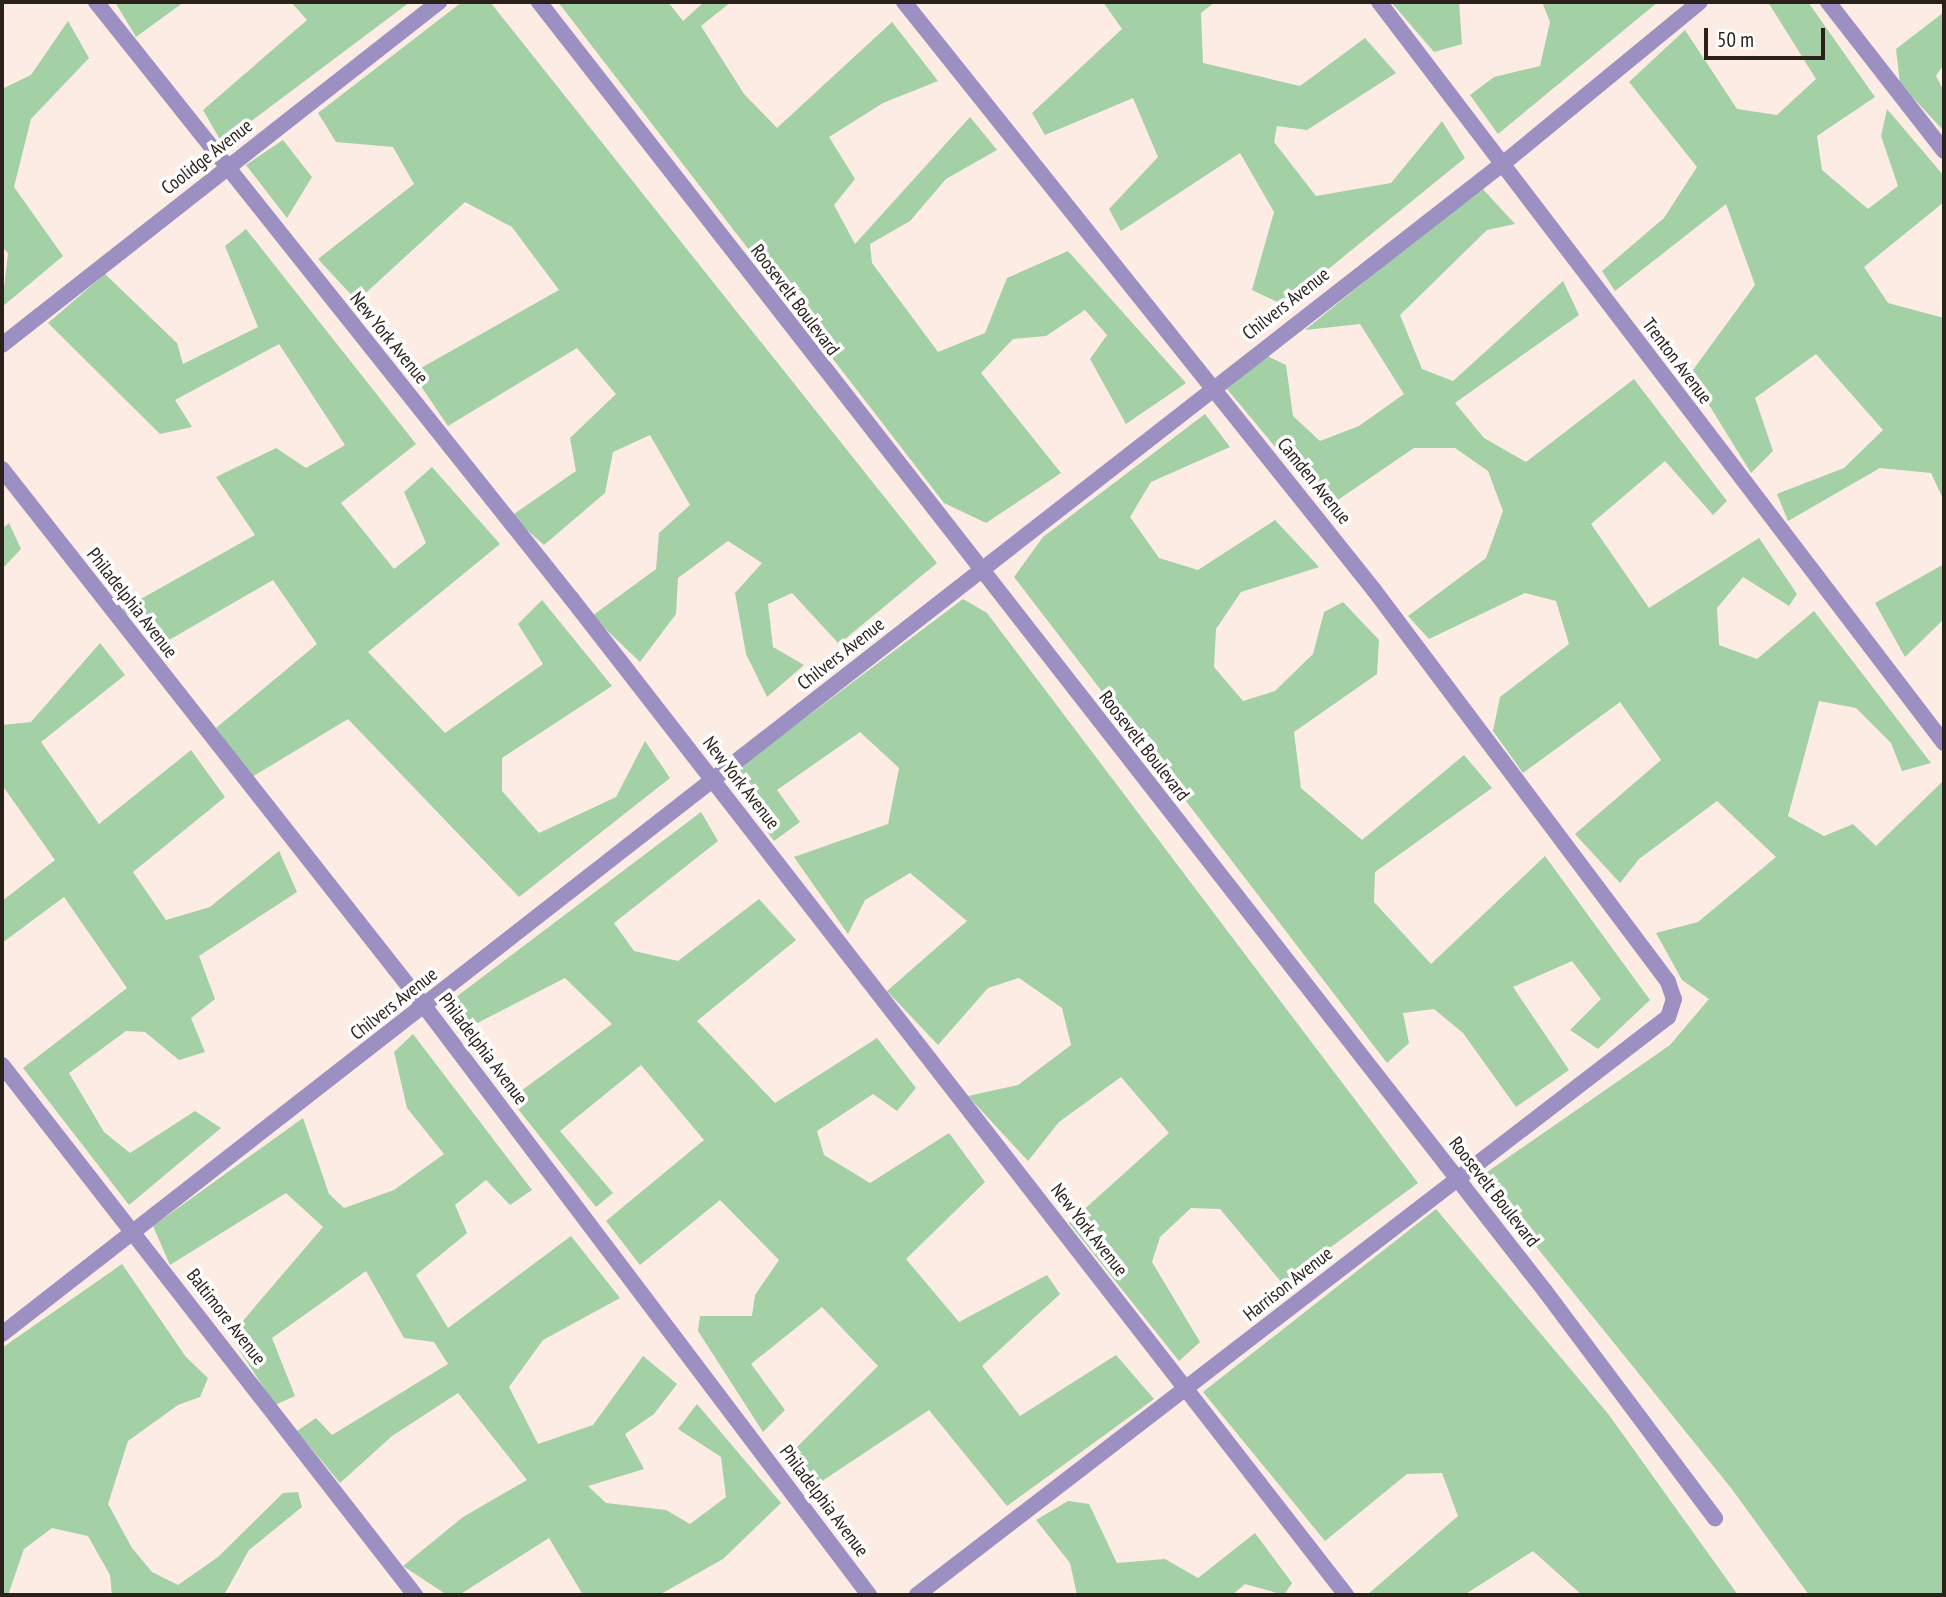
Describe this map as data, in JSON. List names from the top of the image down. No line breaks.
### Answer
{"streets":{"street":["Coolidge Avenue","Roosevelt Boulevard","Chilvers Avenue","New York Avenue","Trenton Avenue","Camden Avenue","Philadelphia Avenue","Harrison Avenue","Baltimore Avenue"]},"crossings":[["Coolidge Avenue","New York Avenue"],["Roosevelt Boulevard","Chilvers Avenue"],["Roosevelt Boulevard","Harrison Avenue"],["Chilvers Avenue","New York Avenue"],["Chilvers Avenue","Trenton Avenue"],["Chilvers Avenue","Camden Avenue"],["Chilvers Avenue","Philadelphia Avenue"],["Chilvers Avenue","Baltimore Avenue"],["New York Avenue","Harrison Avenue"],["Camden Avenue","Harrison Avenue"]],"scale_bar":"50 m"}
